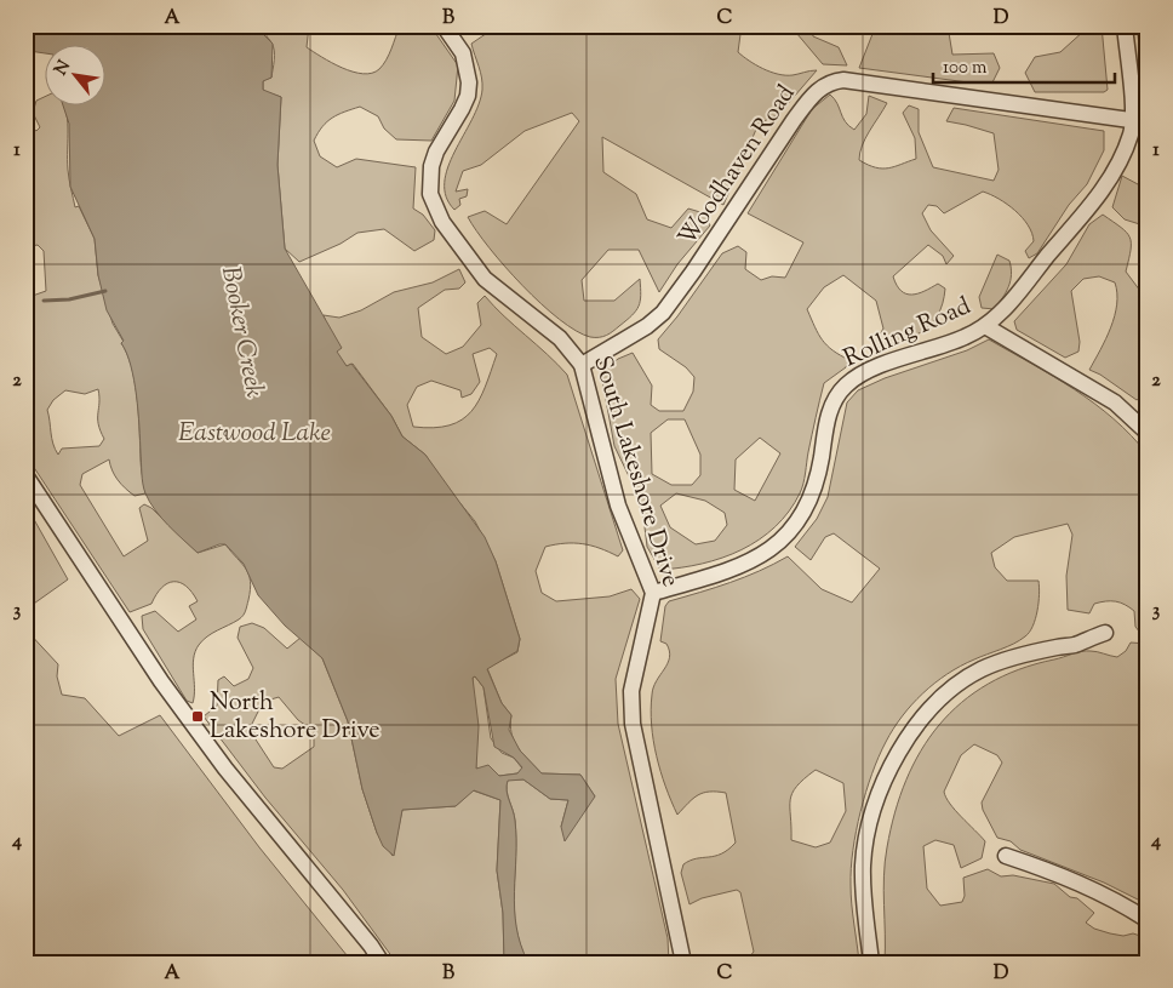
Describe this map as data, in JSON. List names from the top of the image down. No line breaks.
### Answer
{"streets":{"street":["Woodhaven Road","Rolling Road","South Lakeshore Drive"]},"crossings":[["Woodhaven Road","Rolling Road"],["Woodhaven Road","South Lakeshore Drive"],["Rolling Road","South Lakeshore Drive"]],"water":["Booker Creek","Eastwood Lake"],"places":{"transit":["North Lakeshore Drive"]},"scale_bar":"100 m","north":"top left","grid":{"columns":["A","B","C","D"],"rows":["1","2","3","4"]}}
